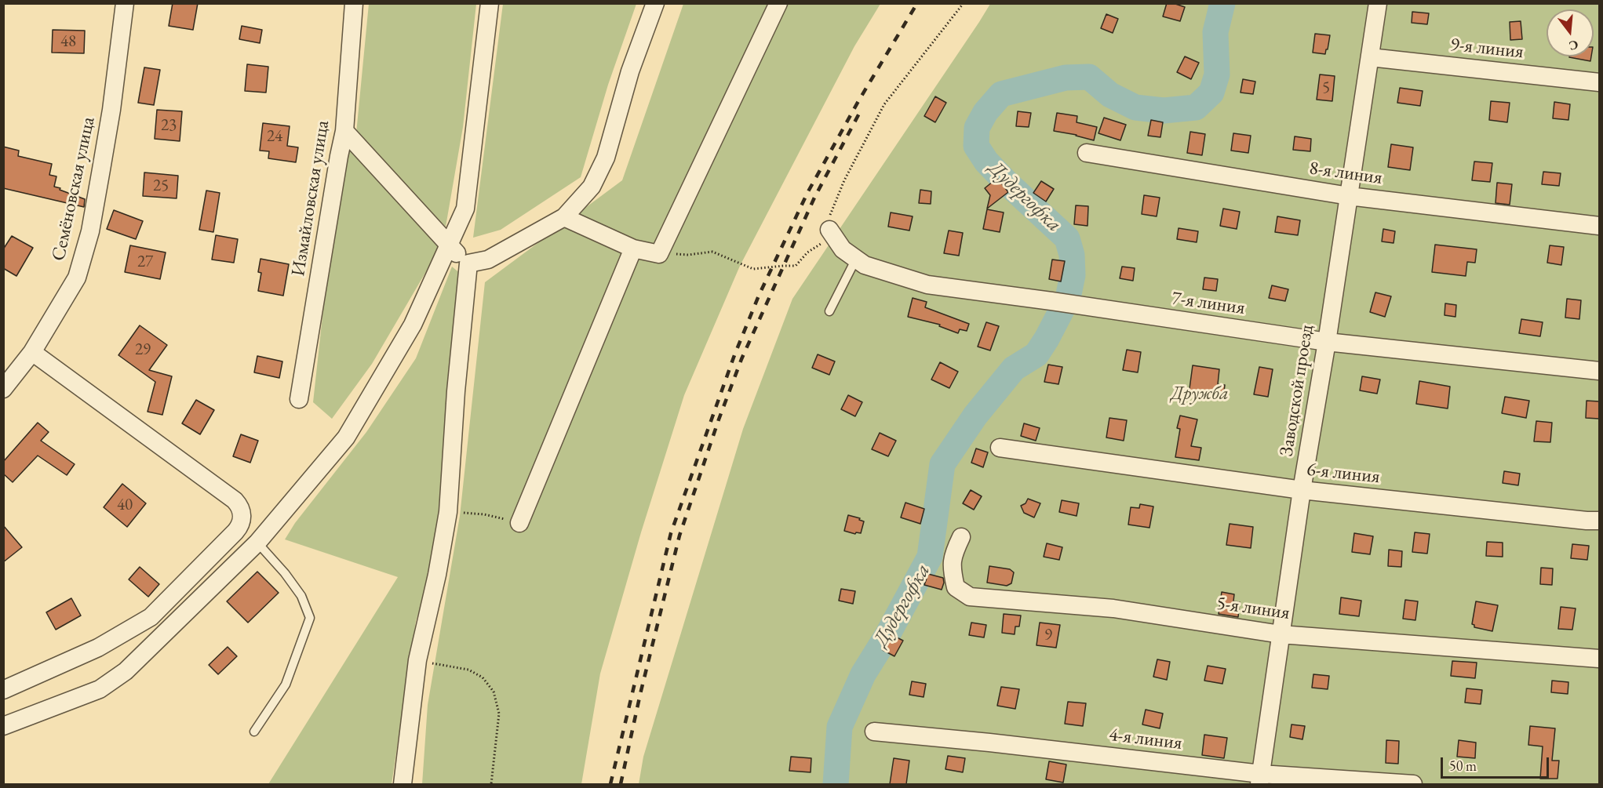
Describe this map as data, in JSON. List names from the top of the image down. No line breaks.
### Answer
{"streets":{"street":["9-я линия","8-я линия","Семёновская улица","Измайловская улица","7-я линия","Заводской проезд","6-я линия","5-я линия","4-я линия"]},"crossings":[["9-я линия","Заводской проезд"],["8-я линия","Заводской проезд"],["7-я линия","Заводской проезд"],["Заводской проезд","6-я линия"],["Заводской проезд","5-я линия"],["Заводской проезд","4-я линия"]],"water":["Дудергофка"],"parks":["Дружба"],"house_numbers":["48","5","23","24","25","27","29","40","9"],"scale_bar":"50 m","north":"bottom"}
